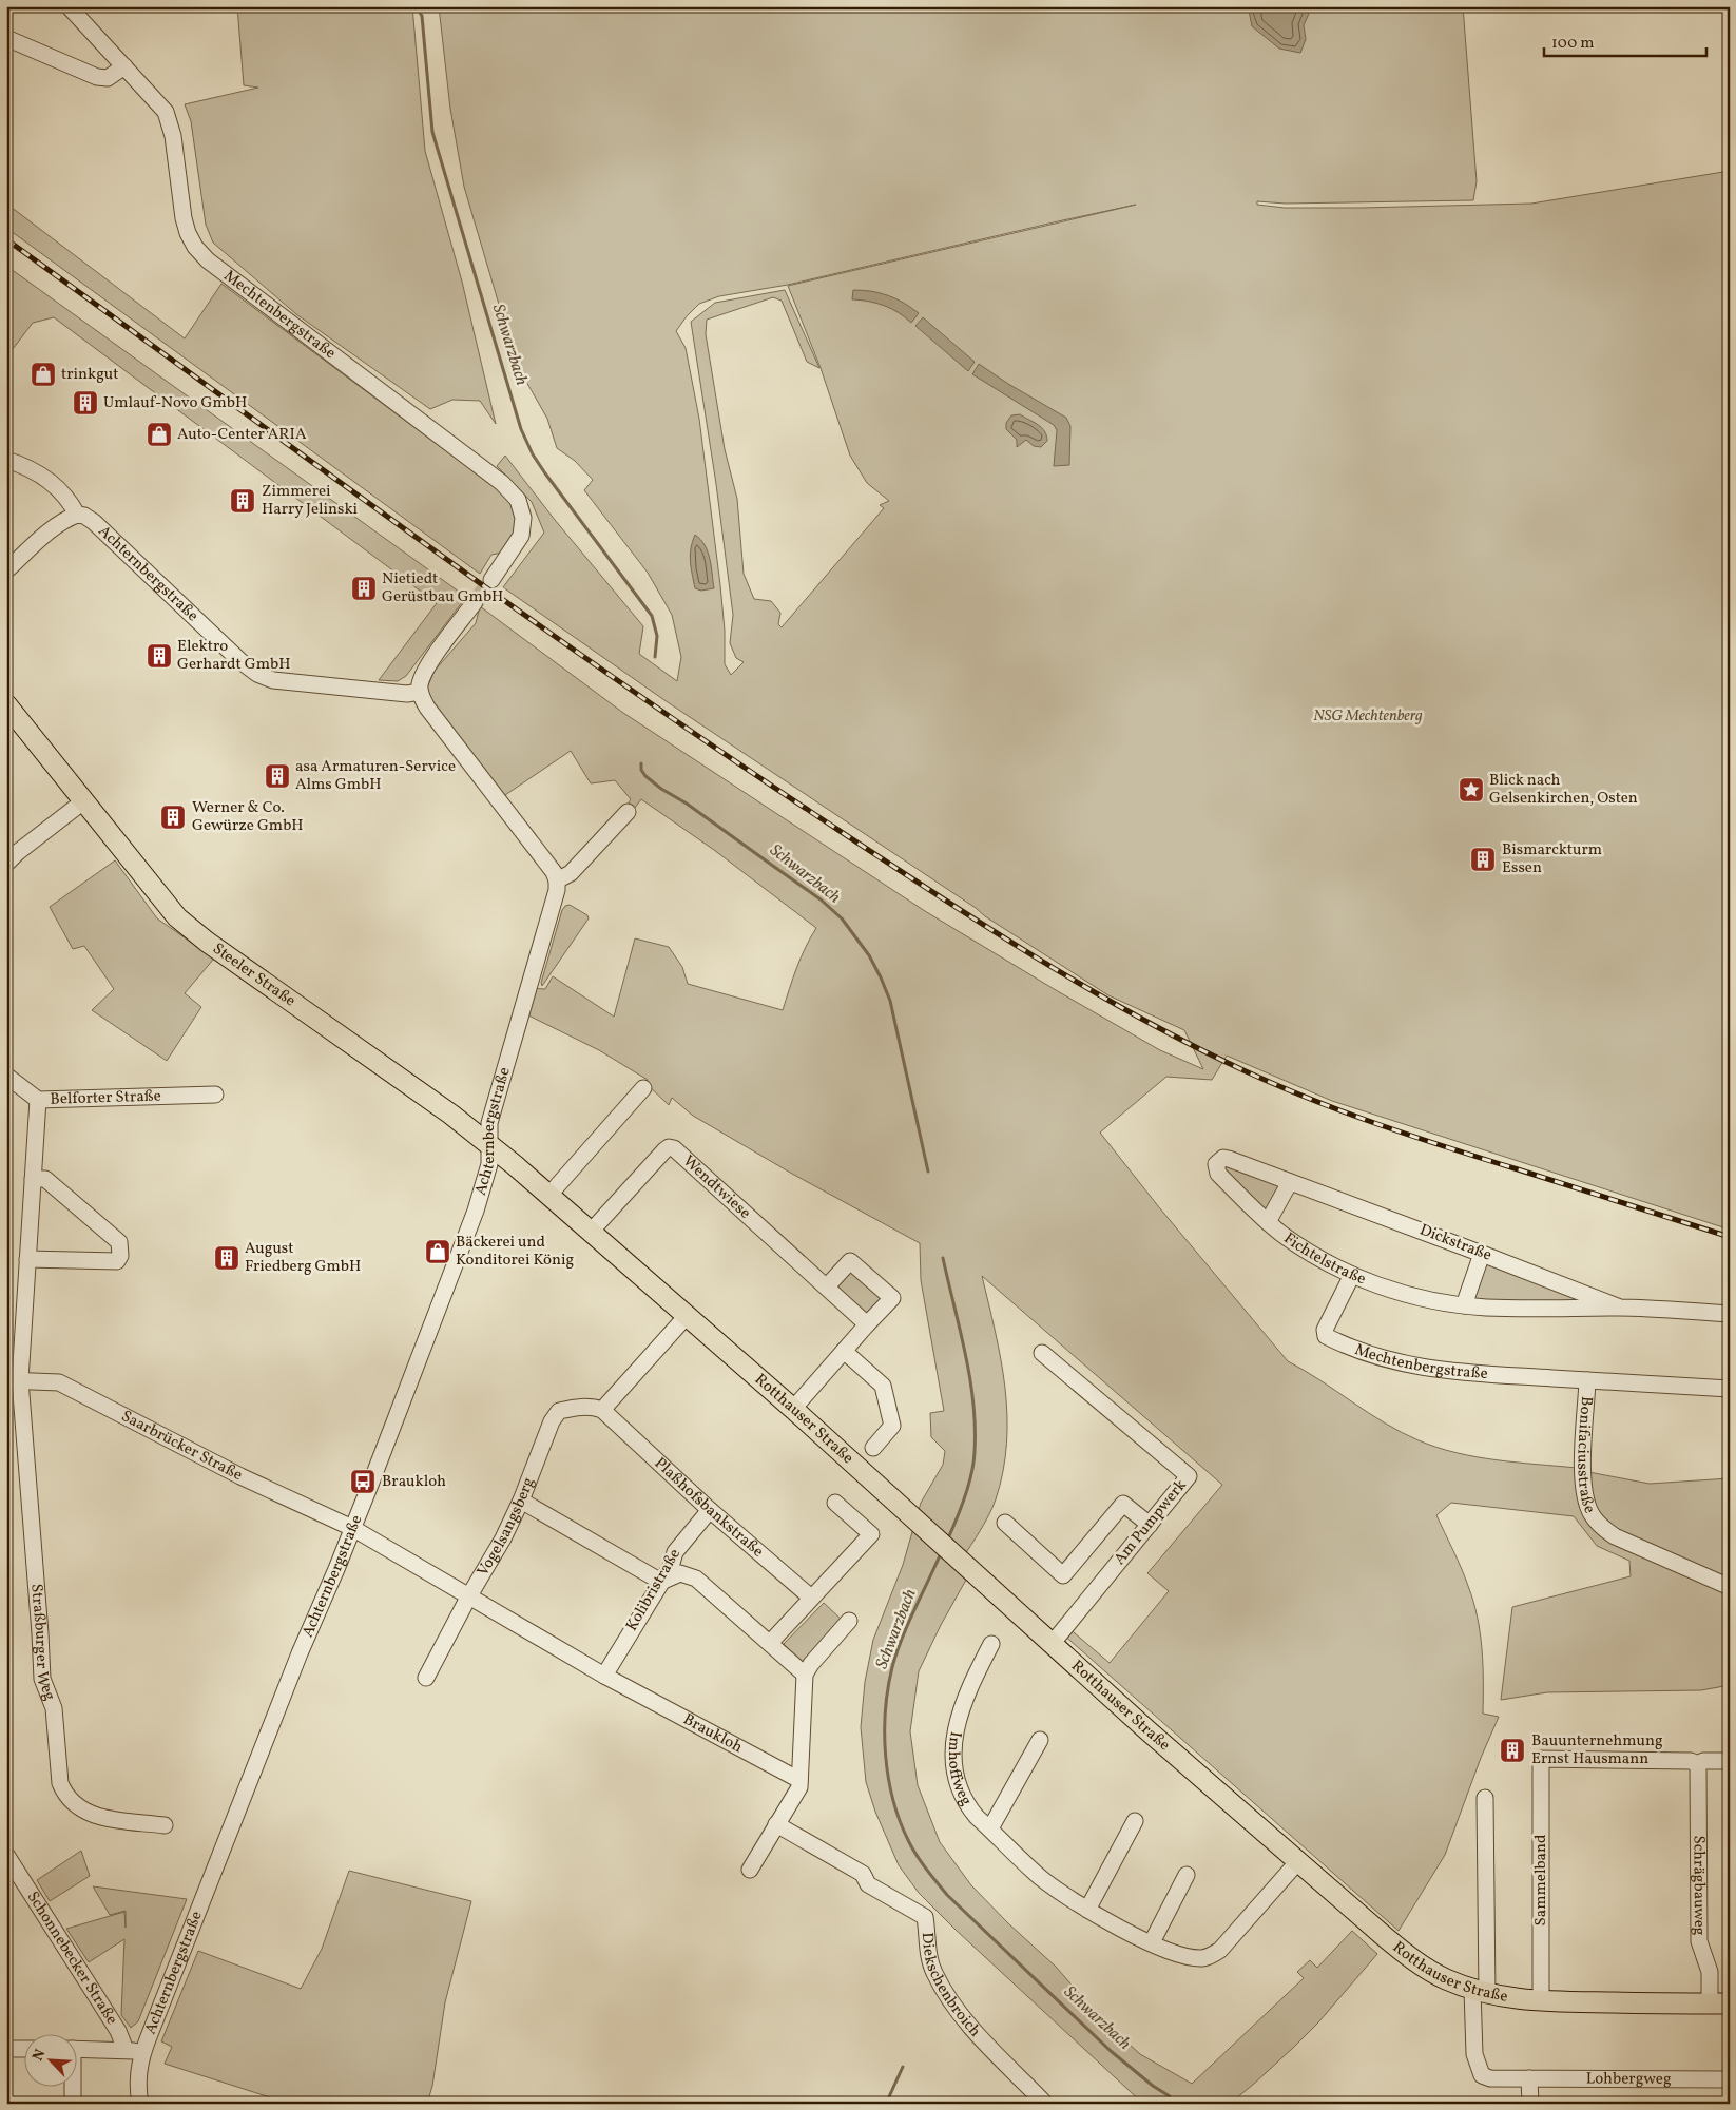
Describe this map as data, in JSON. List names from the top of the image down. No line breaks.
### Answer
{"streets":{"main road":["Steeler Straße","Rotthauser Straße"],"street":["Mechtenbergstraße","Achternbergstraße","Belforter Straße","Wendtwiese","Dickstraße","Fichtelstraße","Saarbrücker Straße","Bonifaciusstraße","Plaßhofsbankstraße","Am Pumpwerk","Vogelsangsberg","Kolibristraße","Straßburger Weg","Braukloh","Imhoffweg","Sammelband","Schrägbauweg","Schonnebecker Straße","Diekschenbroich","Lohbergweg"]},"crossings":[["Mechtenbergstraße","Fichtelstraße"],["Mechtenbergstraße","Bonifaciusstraße"],["Achternbergstraße","Steeler Straße"],["Achternbergstraße","Saarbrücker Straße"],["Achternbergstraße","Braukloh"],["Steeler Straße","Wendtwiese"],["Steeler Straße","Rotthauser Straße"],["Belforter Straße","Straßburger Weg"],["Wendtwiese","Rotthauser Straße"],["Dickstraße","Fichtelstraße"],["Rotthauser Straße","Am Pumpwerk"],["Rotthauser Straße","Imhoffweg"],["Rotthauser Straße","Sammelband"],["Rotthauser Straße","Schrägbauweg"],["Rotthauser Straße","Lohbergweg"],["Saarbrücker Straße","Straßburger Weg"],["Saarbrücker Straße","Braukloh"],["Plaßhofsbankstraße","Vogelsangsberg"],["Plaßhofsbankstraße","Kolibristraße"],["Vogelsangsberg","Braukloh"],["Kolibristraße","Braukloh"],["Sammelband","Schrägbauweg"]],"water":["Schwarzbach"],"parks":["NSG Mechtenberg"],"places":{"shop":["trinkgut","Auto-Center ARIA","Bäckerei und Konditorei König"],"building":["Umlauf-Novo GmbH","Zimmerei Harry Jelinski","Nietiedt Gerüstbau GmbH","Elektro Gerhardt GmbH","asa Armaturen-Service Alms GmbH","Werner & Co. Gewürze GmbH","Bismarckturm Essen","August Friedberg GmbH","Bauunternehmung Ernst Hausmann"],"place":["Blick nach Gelsenkirchen, Osten"],"bus stop":["Braukloh"]},"scale_bar":"100 m","north":"top left"}
